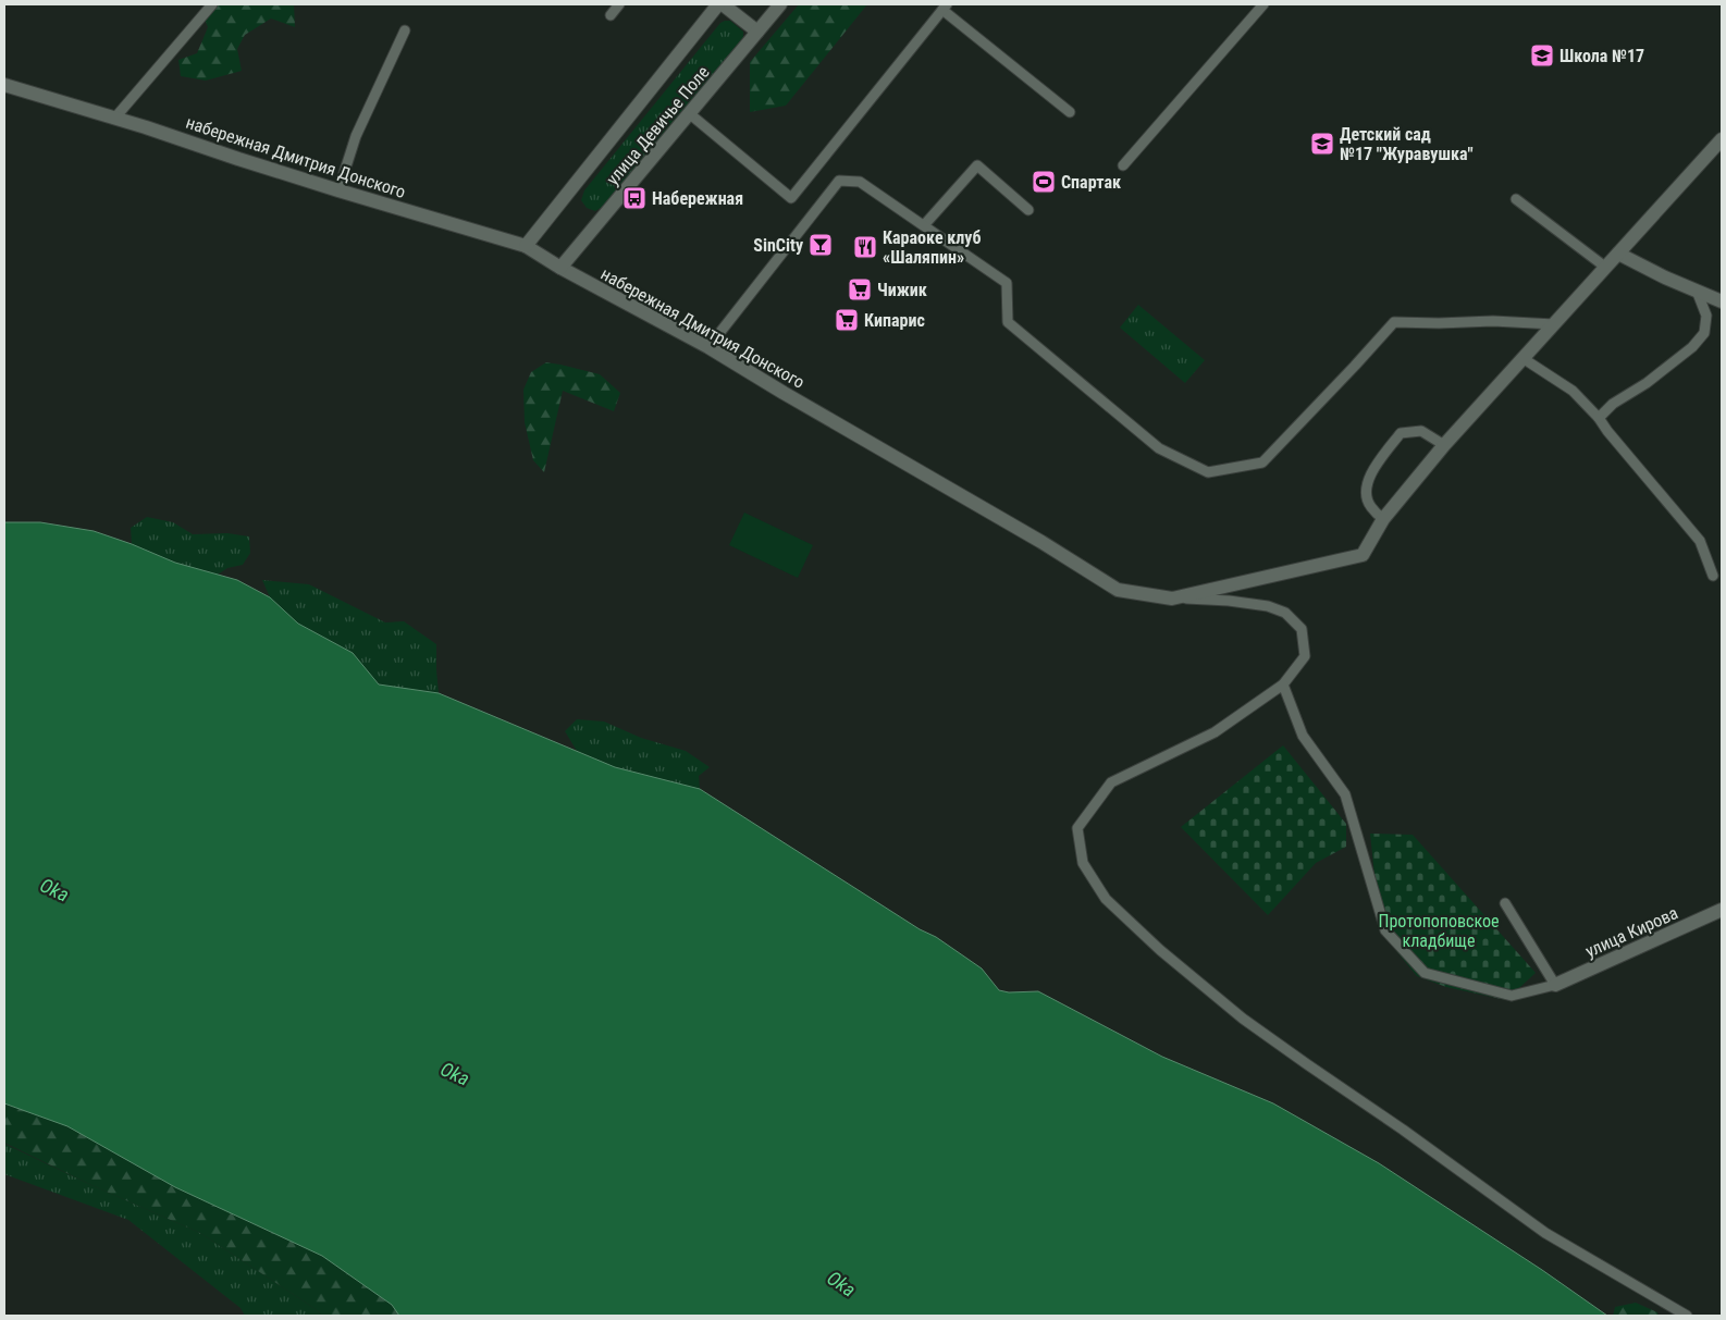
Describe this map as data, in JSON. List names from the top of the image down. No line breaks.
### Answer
{"streets":{"street":["улица Девичье Поле","набережная Дмитрия Донского","улица Кирова"]},"crossings":[["улица Девичье Поле","набережная Дмитрия Донского"]],"water":["Oka"],"parks":["Протопоповское кладбище"],"places":{"school or university":["Школа №17","Детский сад №17 \"Журавушка\""],"sports":["Спартак"],"bus stop":["Набережная"],"bar":["SinCity"],"restaurant":["Караоке клуб «Шаляпин»"],"supermarket":["Чижик","Кипарис"]}}
